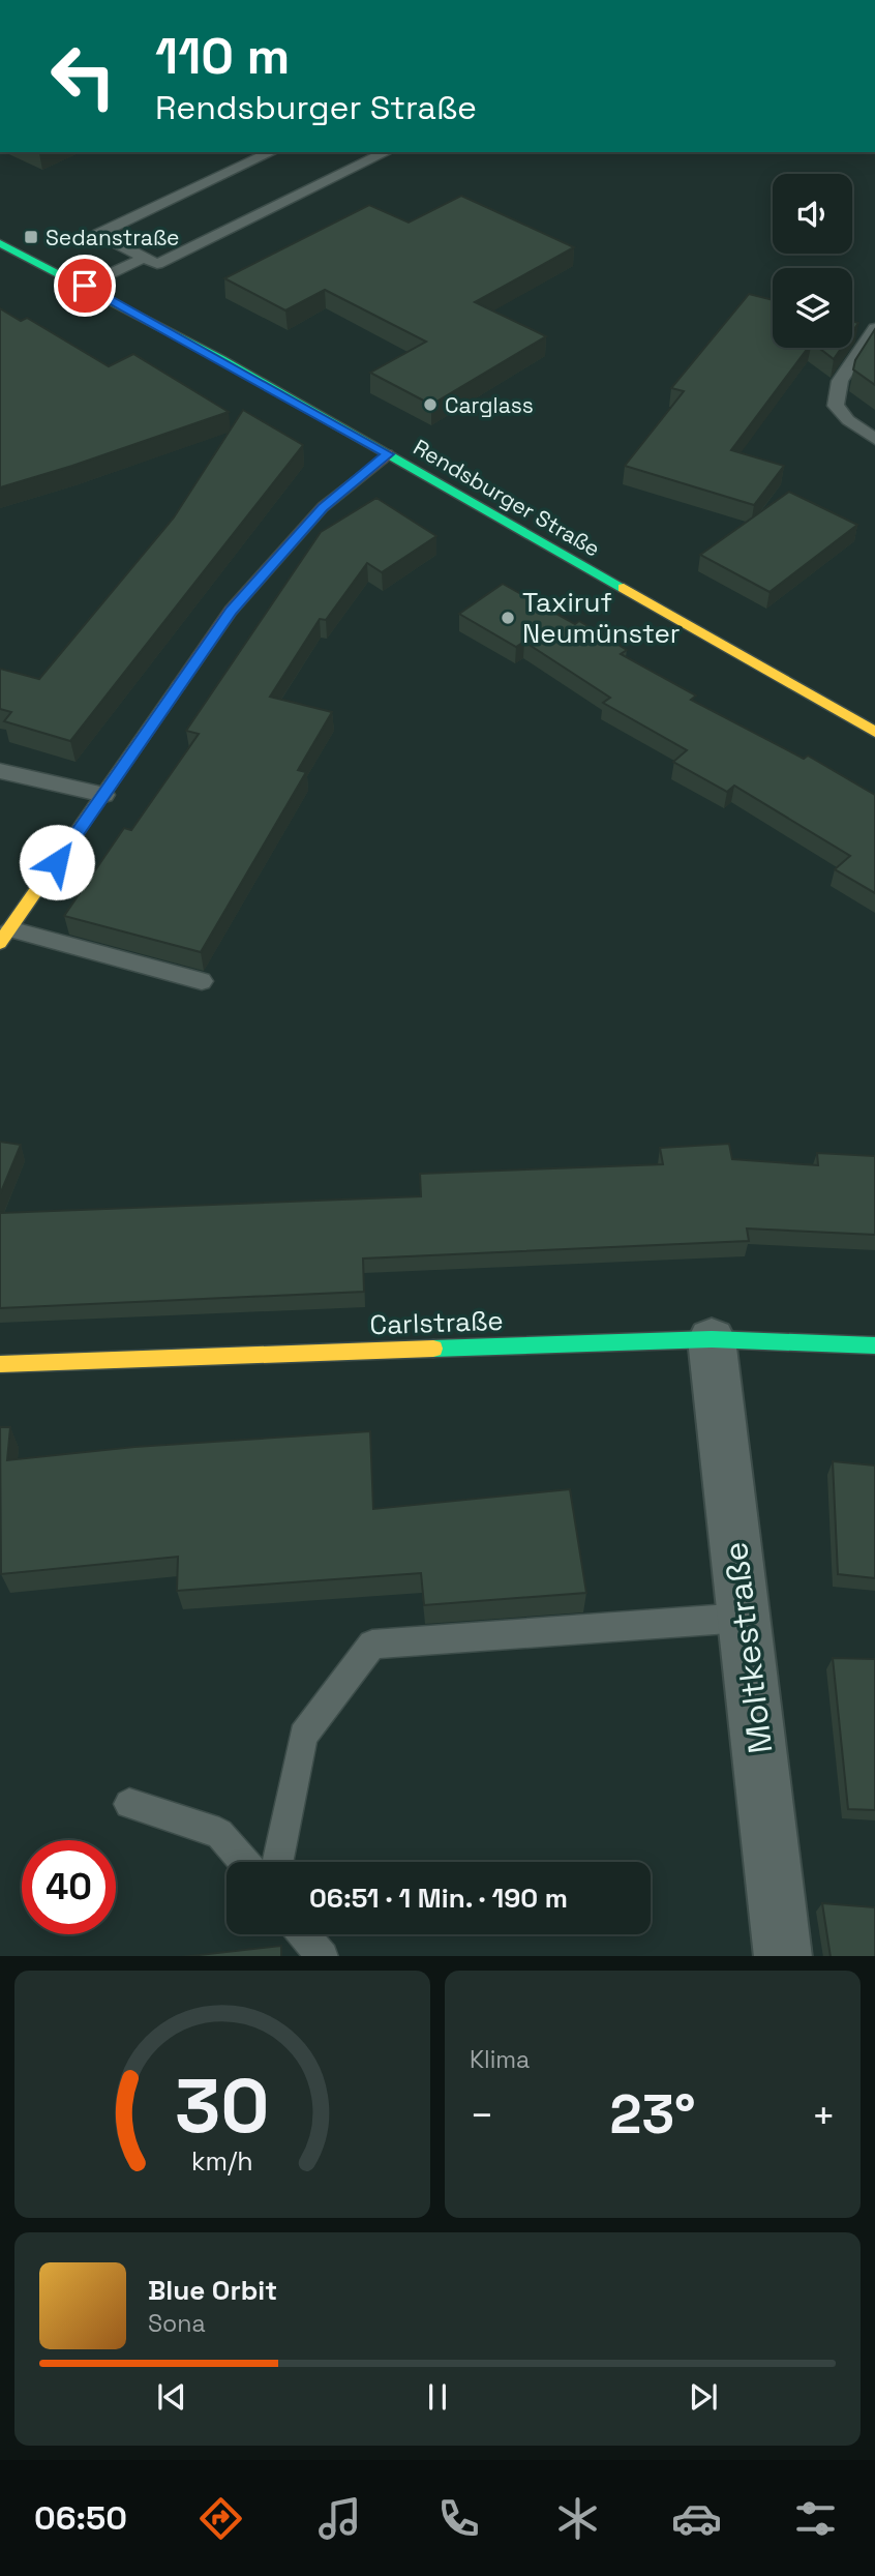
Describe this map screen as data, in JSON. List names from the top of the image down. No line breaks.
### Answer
{"streets":{"street":["Rendsburger Straße","Carlstraße","Moltkestraße"]},"crossings":[["Carlstraße","Moltkestraße"]],"places":{"transit":["Sedanstraße"],"other":["Carglass","Taxiruf Neumünster"]},"page":{"turn":["110 m","Rendsburger Straße"],"limit":"40","trip":"06:51 · 1 Min. · 190 m","tile":"Klima","heat":["−","23°","+"],"song":["Blue Orbit","Sona"],"tabs":"06:50","gauge":["30","km/h"]}}
